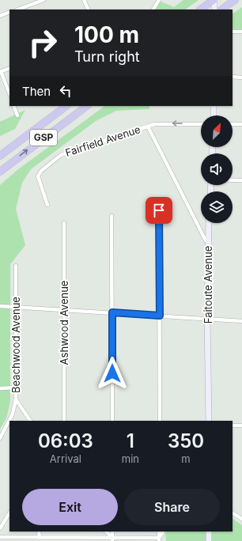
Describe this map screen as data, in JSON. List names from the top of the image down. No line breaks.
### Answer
{"streets":{"highway":["GSP"],"street":["Fairfield Avenue","Faitoute Avenue","Ashwood Avenue","Beachwood Avenue"]},"crossings":[["Fairfield Avenue","Faitoute Avenue"]],"north":"top right","page":{"turn":["100 m","Turn right"],"then":"Then","eta":["06:03","Arrival","1","min","350","m"],"buttons":["Exit","Share"]}}
